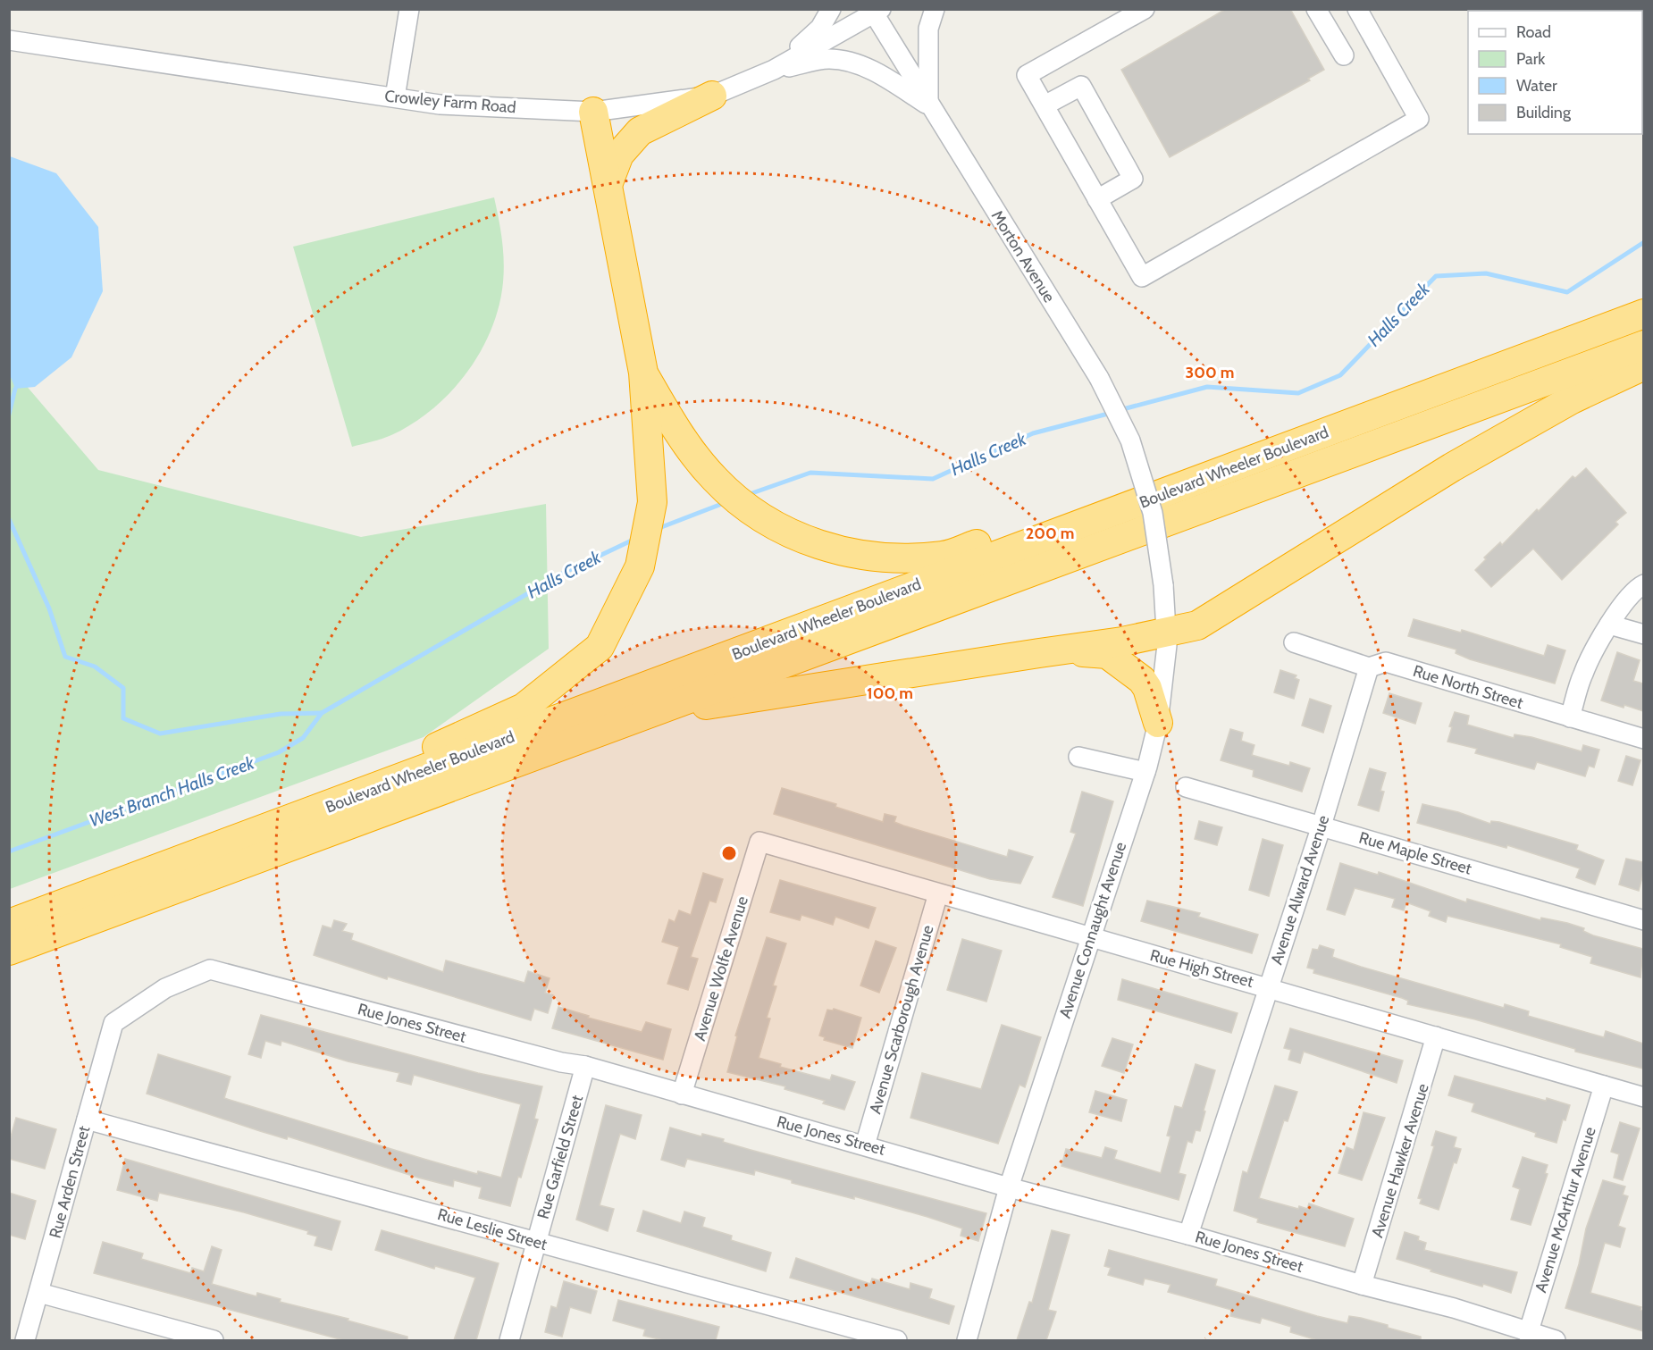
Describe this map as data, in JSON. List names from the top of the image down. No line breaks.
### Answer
{"streets":{"highway":["Boulevard Wheeler Boulevard"],"street":["Crowley Farm Road","Morton Avenue","Rue North Street","Rue Maple Street","Avenue Alward Avenue","Avenue Connaught Avenue","Avenue Wolfe Avenue","Rue High Street","Avenue Scarborough Avenue","Rue Jones Street","Rue Garfield Street","Avenue Hawker Avenue","Rue Arden Street","Avenue McArthur Avenue","Rue Leslie Street"]},"crossings":[["Crowley Farm Road","Morton Avenue"],["Morton Avenue","Avenue Connaught Avenue"],["Rue North Street","Avenue Alward Avenue"],["Rue Maple Street","Avenue Alward Avenue"],["Avenue Alward Avenue","Rue High Street"],["Avenue Alward Avenue","Rue Jones Street"],["Avenue Connaught Avenue","Rue High Street"],["Avenue Connaught Avenue","Rue Jones Street"],["Avenue Wolfe Avenue","Rue High Street"],["Avenue Wolfe Avenue","Rue Jones Street"],["Rue High Street","Avenue Scarborough Avenue"],["Rue High Street","Avenue Hawker Avenue"],["Rue High Street","Avenue McArthur Avenue"],["Avenue Scarborough Avenue","Rue Jones Street"],["Rue Jones Street","Rue Garfield Street"],["Rue Jones Street","Avenue Hawker Avenue"],["Rue Jones Street","Rue Arden Street"],["Rue Jones Street","Avenue McArthur Avenue"],["Rue Garfield Street","Rue Leslie Street"],["Rue Arden Street","Rue Leslie Street"]],"water":["Halls Creek","West Branch Halls Creek"],"legend":["Road","Park","Water","Building"],"rings":["300 m","200 m","100 m"]}
